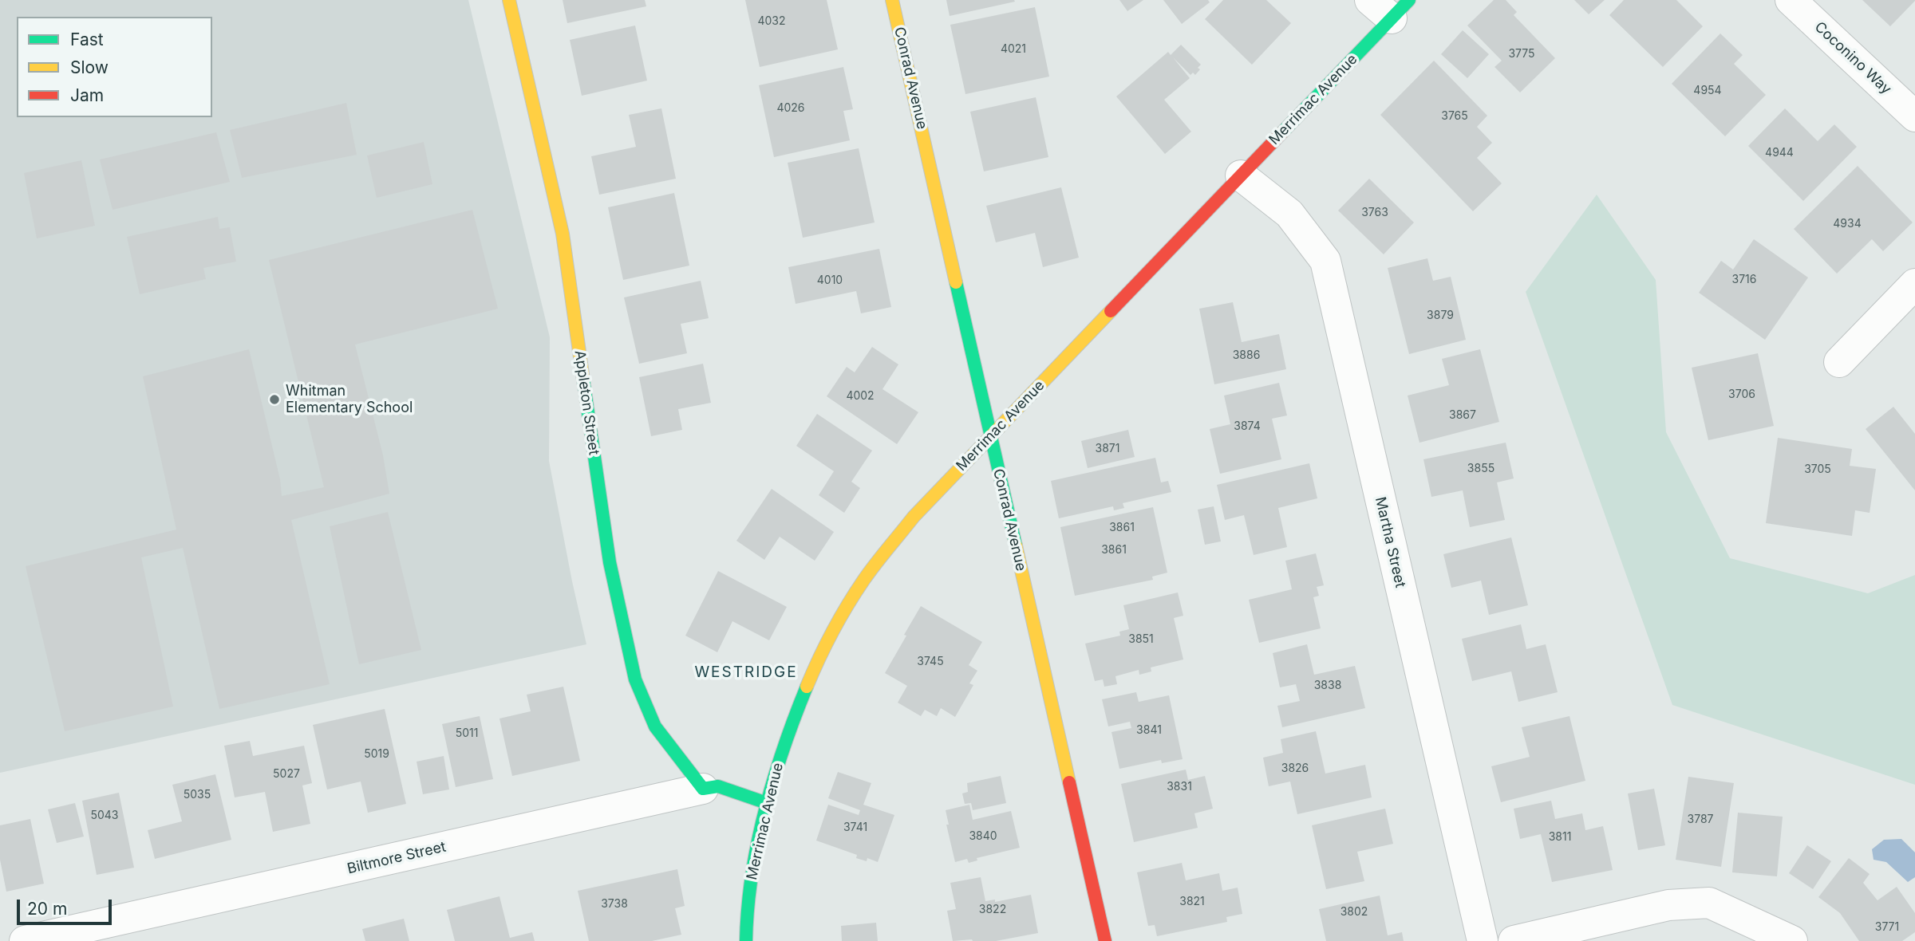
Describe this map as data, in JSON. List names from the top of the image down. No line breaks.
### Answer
{"streets":{"street":["Coconino Way","Conrad Avenue","Merrimac Avenue","Appleton Street","Martha Street","Biltmore Street"]},"crossings":[["Conrad Avenue","Merrimac Avenue"],["Merrimac Avenue","Martha Street"],["Merrimac Avenue","Biltmore Street"],["Appleton Street","Biltmore Street"]],"districts":["WESTRIDGE"],"places":["Whitman Elementary School"],"house_numbers":["4032","4021","3775","4954","4026","3765","4944","3763","4934","3716","4010","3879","3886","3706","4002","3867","3874","3871","3855","3705","3861","3861","3851","3745","3838","3841","5011","5019","3826","5027","3831","5035","5043","3787","3741","3840","3811","3821","3738","3822","3802","3771"],"legend":["Fast","Slow","Jam"],"scale_bar":"20 m"}
